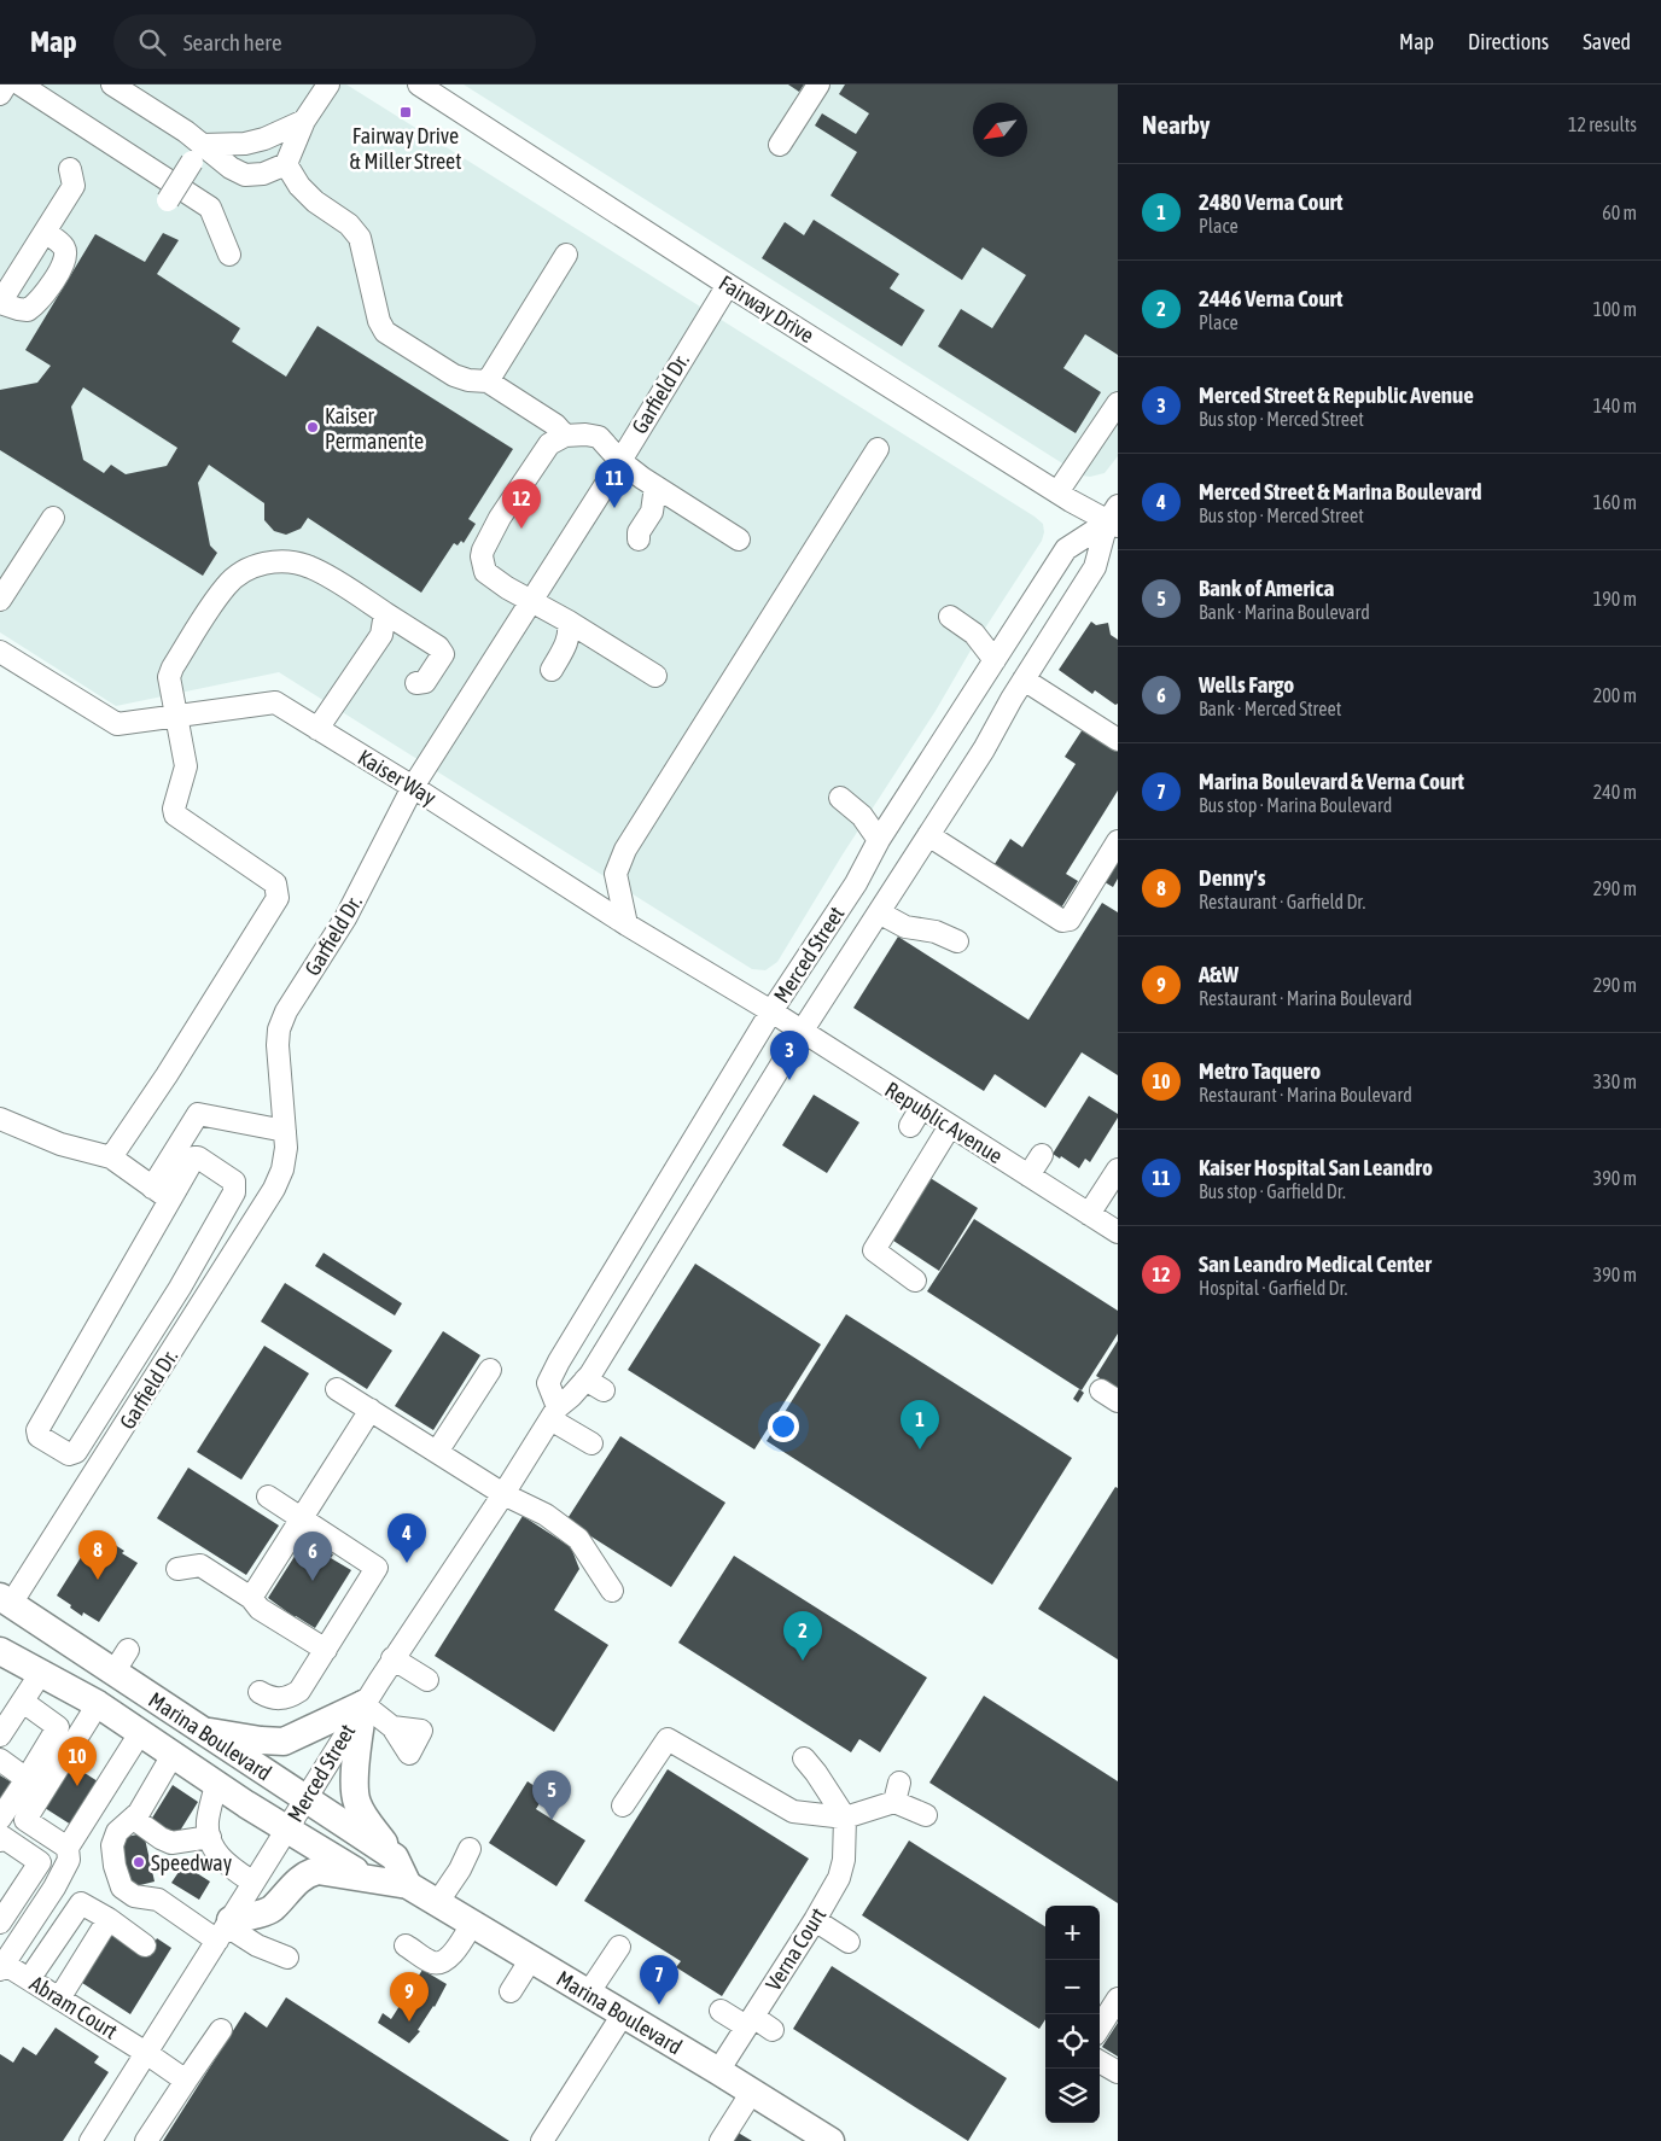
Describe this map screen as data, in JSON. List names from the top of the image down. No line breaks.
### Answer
{"streets":{"main road":["Marina Boulevard"],"street":["Fairway Drive","Garfield Dr.","Kaiser Way","Merced Street","Republic Avenue","Verna Court","Abram Court"]},"crossings":[["Fairway Drive","Garfield Dr."],["Fairway Drive","Merced Street"],["Garfield Dr.","Kaiser Way"],["Garfield Dr.","Marina Boulevard"],["Kaiser Way","Merced Street"],["Kaiser Way","Republic Avenue"],["Merced Street","Republic Avenue"],["Merced Street","Marina Boulevard"],["Merced Street","Abram Court"],["Marina Boulevard","Verna Court"]],"places":{"transit":["Fairway Drive & Miller Street"],"other":["Kaiser Permanente","Speedway"]},"north":"bottom left","page":{"header":"Map","search":"Search here","nav":["Map","Directions","Saved"],"heading":["Nearby","12 results"],"list":[{"mark":"1","name":"2480 Verna Court","note":"Place","value":"60 m"},{"mark":"2","name":"2446 Verna Court","note":"Place","value":"100 m"},{"mark":"3","name":"Merced Street & Republic Avenue","note":"Bus stop · Merced Street","value":"140 m"},{"mark":"4","name":"Merced Street & Marina Boulevard","note":"Bus stop · Merced Street","value":"160 m"},{"mark":"5","name":"Bank of America","note":"Bank · Marina Boulevard","value":"190 m"},{"mark":"6","name":"Wells Fargo","note":"Bank · Merced Street","value":"200 m"},{"mark":"7","name":"Marina Boulevard & Verna Court","note":"Bus stop · Marina Boulevard","value":"240 m"},{"mark":"8","name":"Denny's","note":"Restaurant · Garfield Dr.","value":"290 m"},{"mark":"9","name":"A&W","note":"Restaurant · Marina Boulevard","value":"290 m"},{"mark":"10","name":"Metro Taquero","note":"Restaurant · Marina Boulevard","value":"330 m"},{"mark":"11","name":"Kaiser Hospital San Leandro","note":"Bus stop · Garfield Dr.","value":"390 m"},{"mark":"12","name":"San Leandro Medical Center","note":"Hospital · Garfield Dr.","value":"390 m"}],"pins":["11","12","3","1","4","8","6","2","10","5","7","9"],"map_buttons":["+","−"]}}
